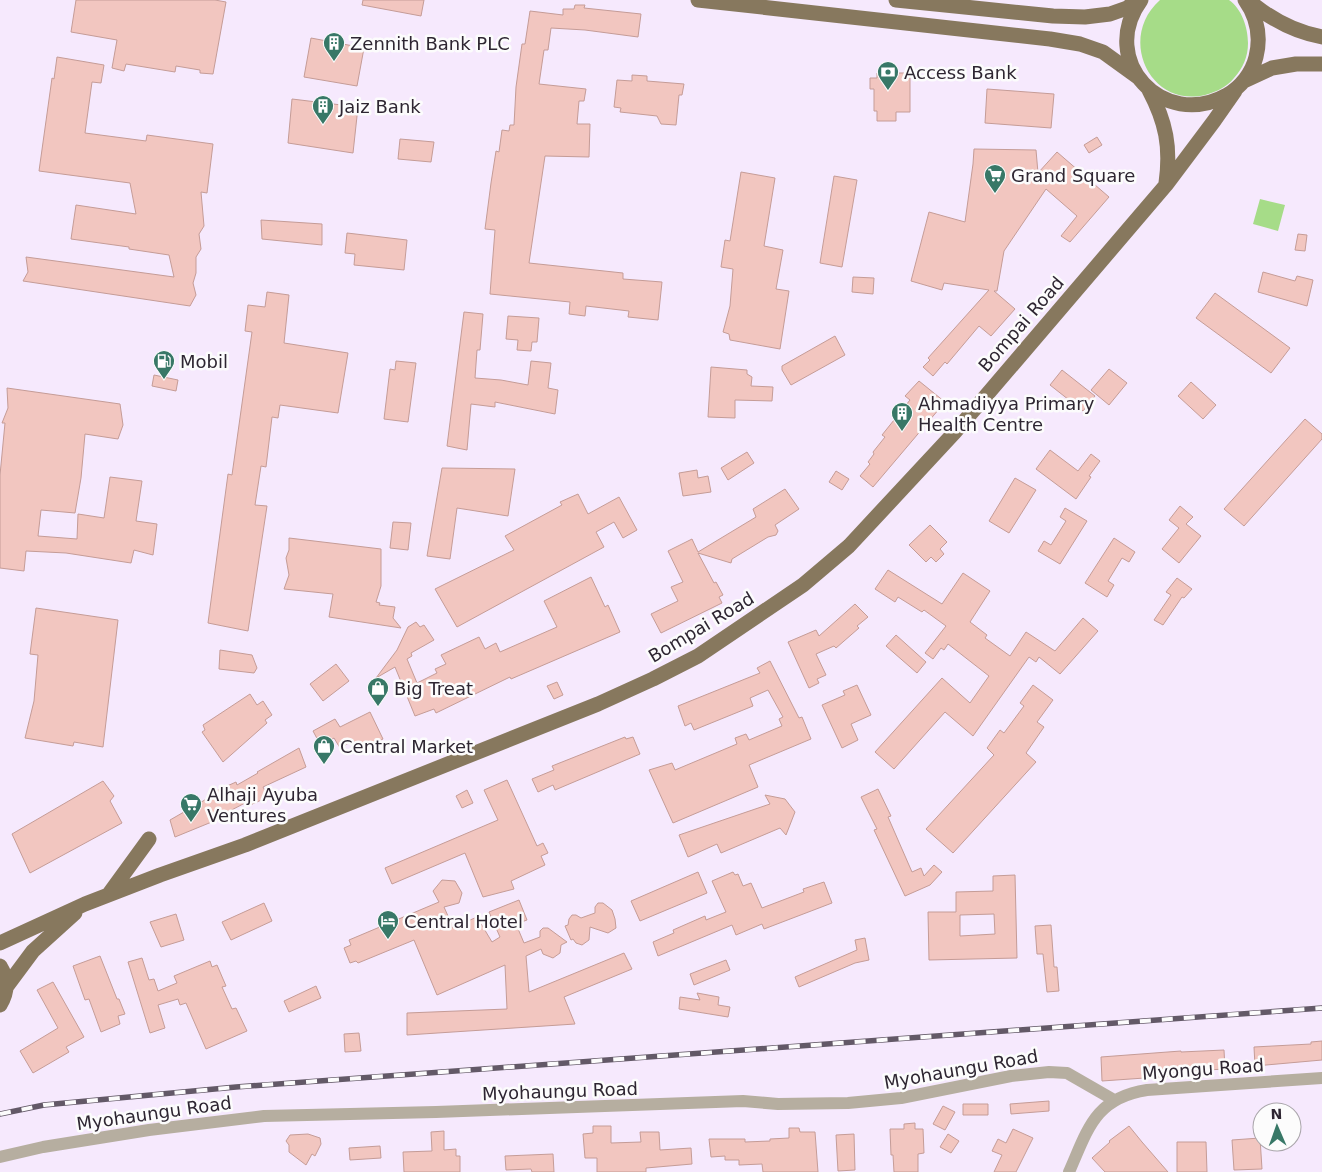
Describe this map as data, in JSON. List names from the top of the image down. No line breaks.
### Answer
{"streets":{"main road":["Bompai Road"],"street":["Myohaungu Road","Myongu Road"]},"crossings":[["Myohaungu Road","Myongu Road"]],"places":{"building":["Zennith Bank PLC","Jaiz Bank","Ahmadiyya Primary Health Centre"],"bank":["Access Bank"],"supermarket":["Grand Square","Alhaji Ayuba Ventures"],"fuel station":["Mobil"],"shop":["Big Treat","Central Market"],"hotel":["Central Hotel"]},"north":"top"}
